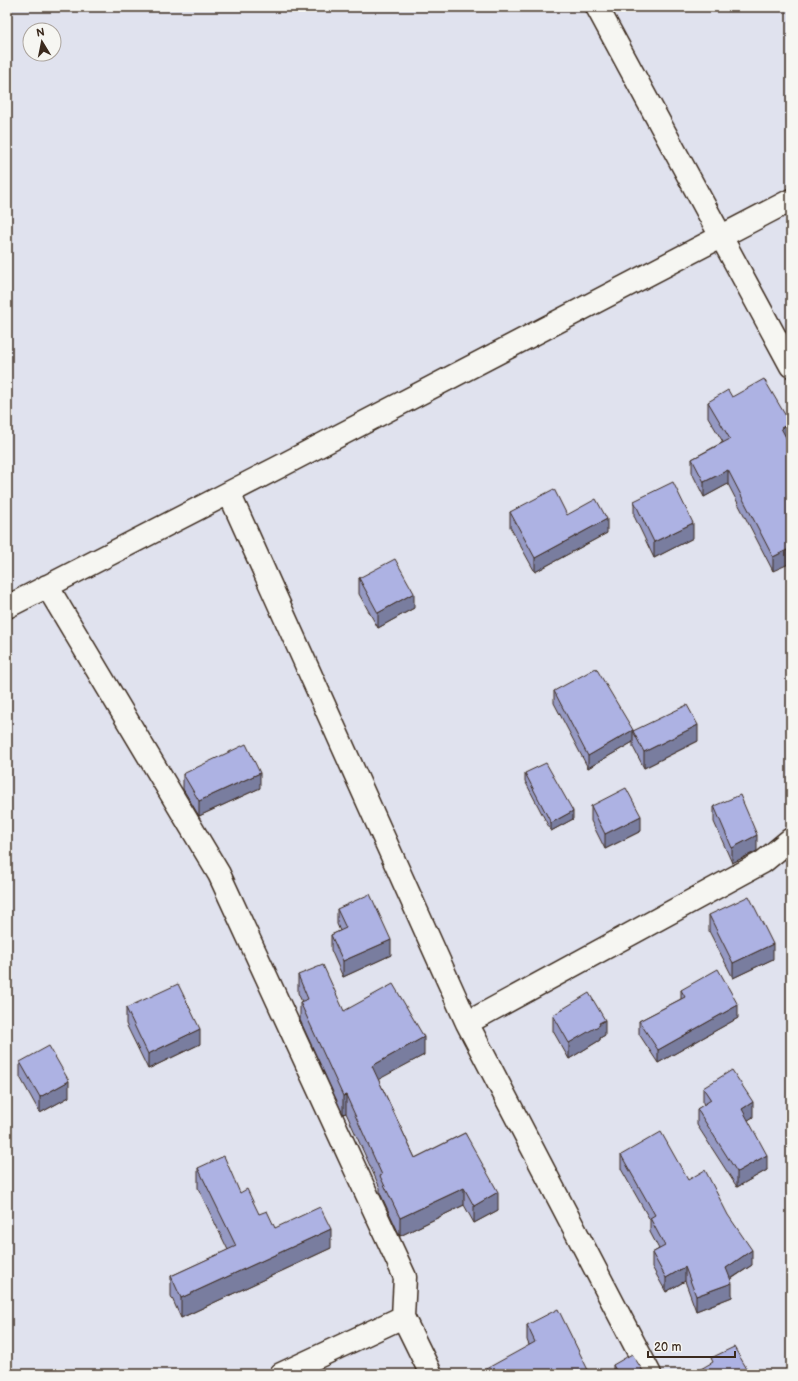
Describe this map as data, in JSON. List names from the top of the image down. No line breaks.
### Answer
{"scale_bar":"20 m","north":"top"}
